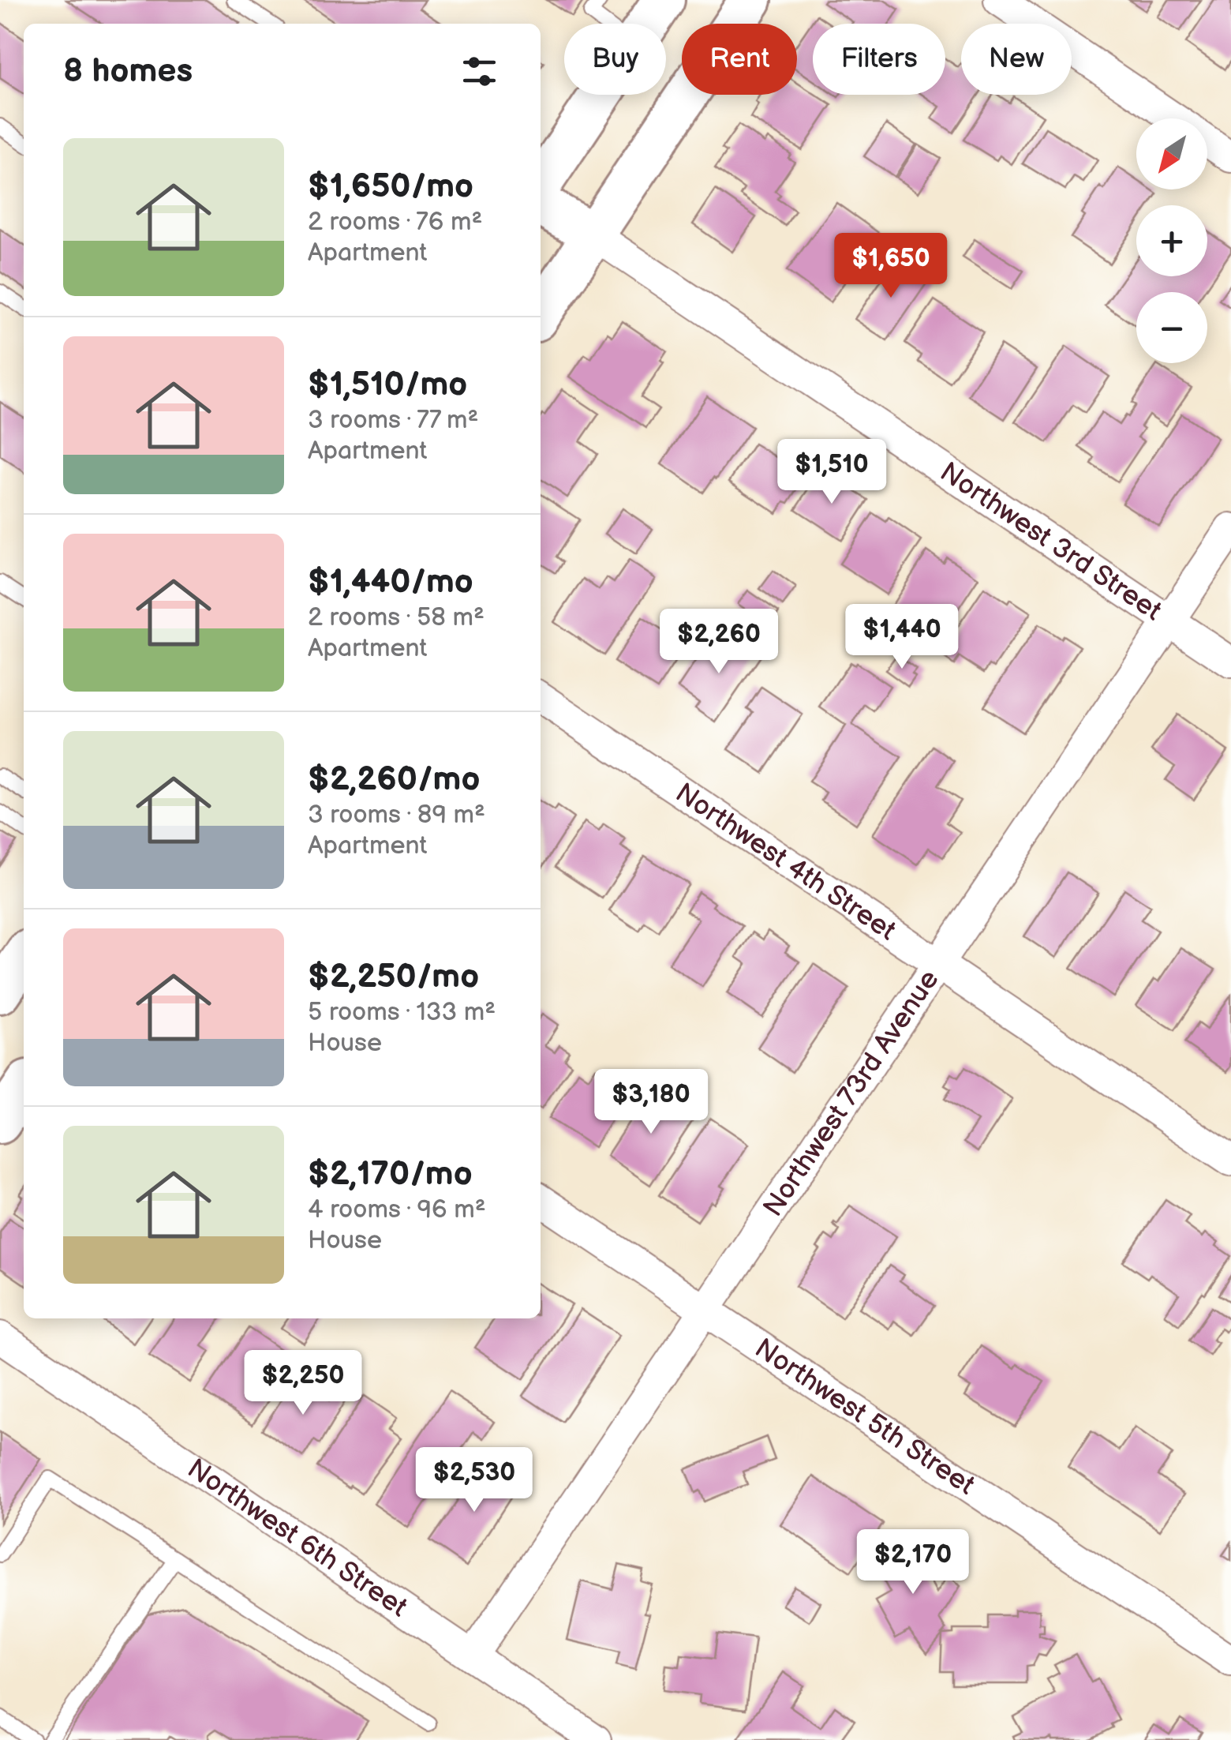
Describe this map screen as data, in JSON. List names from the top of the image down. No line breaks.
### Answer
{"streets":{"street":["Northwest 3rd Street","Northwest 4th Street","Northwest 73rd Avenue","Northwest 5th Street","Northwest 6th Street"]},"crossings":[["Northwest 3rd Street","Northwest 73rd Avenue"],["Northwest 4th Street","Northwest 73rd Avenue"],["Northwest 73rd Avenue","Northwest 5th Street"],["Northwest 73rd Avenue","Northwest 6th Street"]],"north":"bottom left","page":{"chip":["Buy","Rent","Filters","New"],"heading":"8 homes","map_buttons":["+","−"],"list":[{"name":"$1,650/mo","note":"2 rooms · 76 m² · Apartment"},{"name":"$1,510/mo","note":"3 rooms · 77 m² · Apartment"},{"name":"$1,440/mo","note":"2 rooms · 58 m² · Apartment"},{"name":"$2,260/mo","note":"3 rooms · 89 m² · Apartment"},{"name":"$2,250/mo","note":"5 rooms · 133 m² · House"},{"name":"$2,170/mo","note":"4 rooms · 96 m² · House"}],"price":["$1,650","$1,510","$1,440","$2,260","$3,180","$2,250","$2,530","$2,170"]}}
